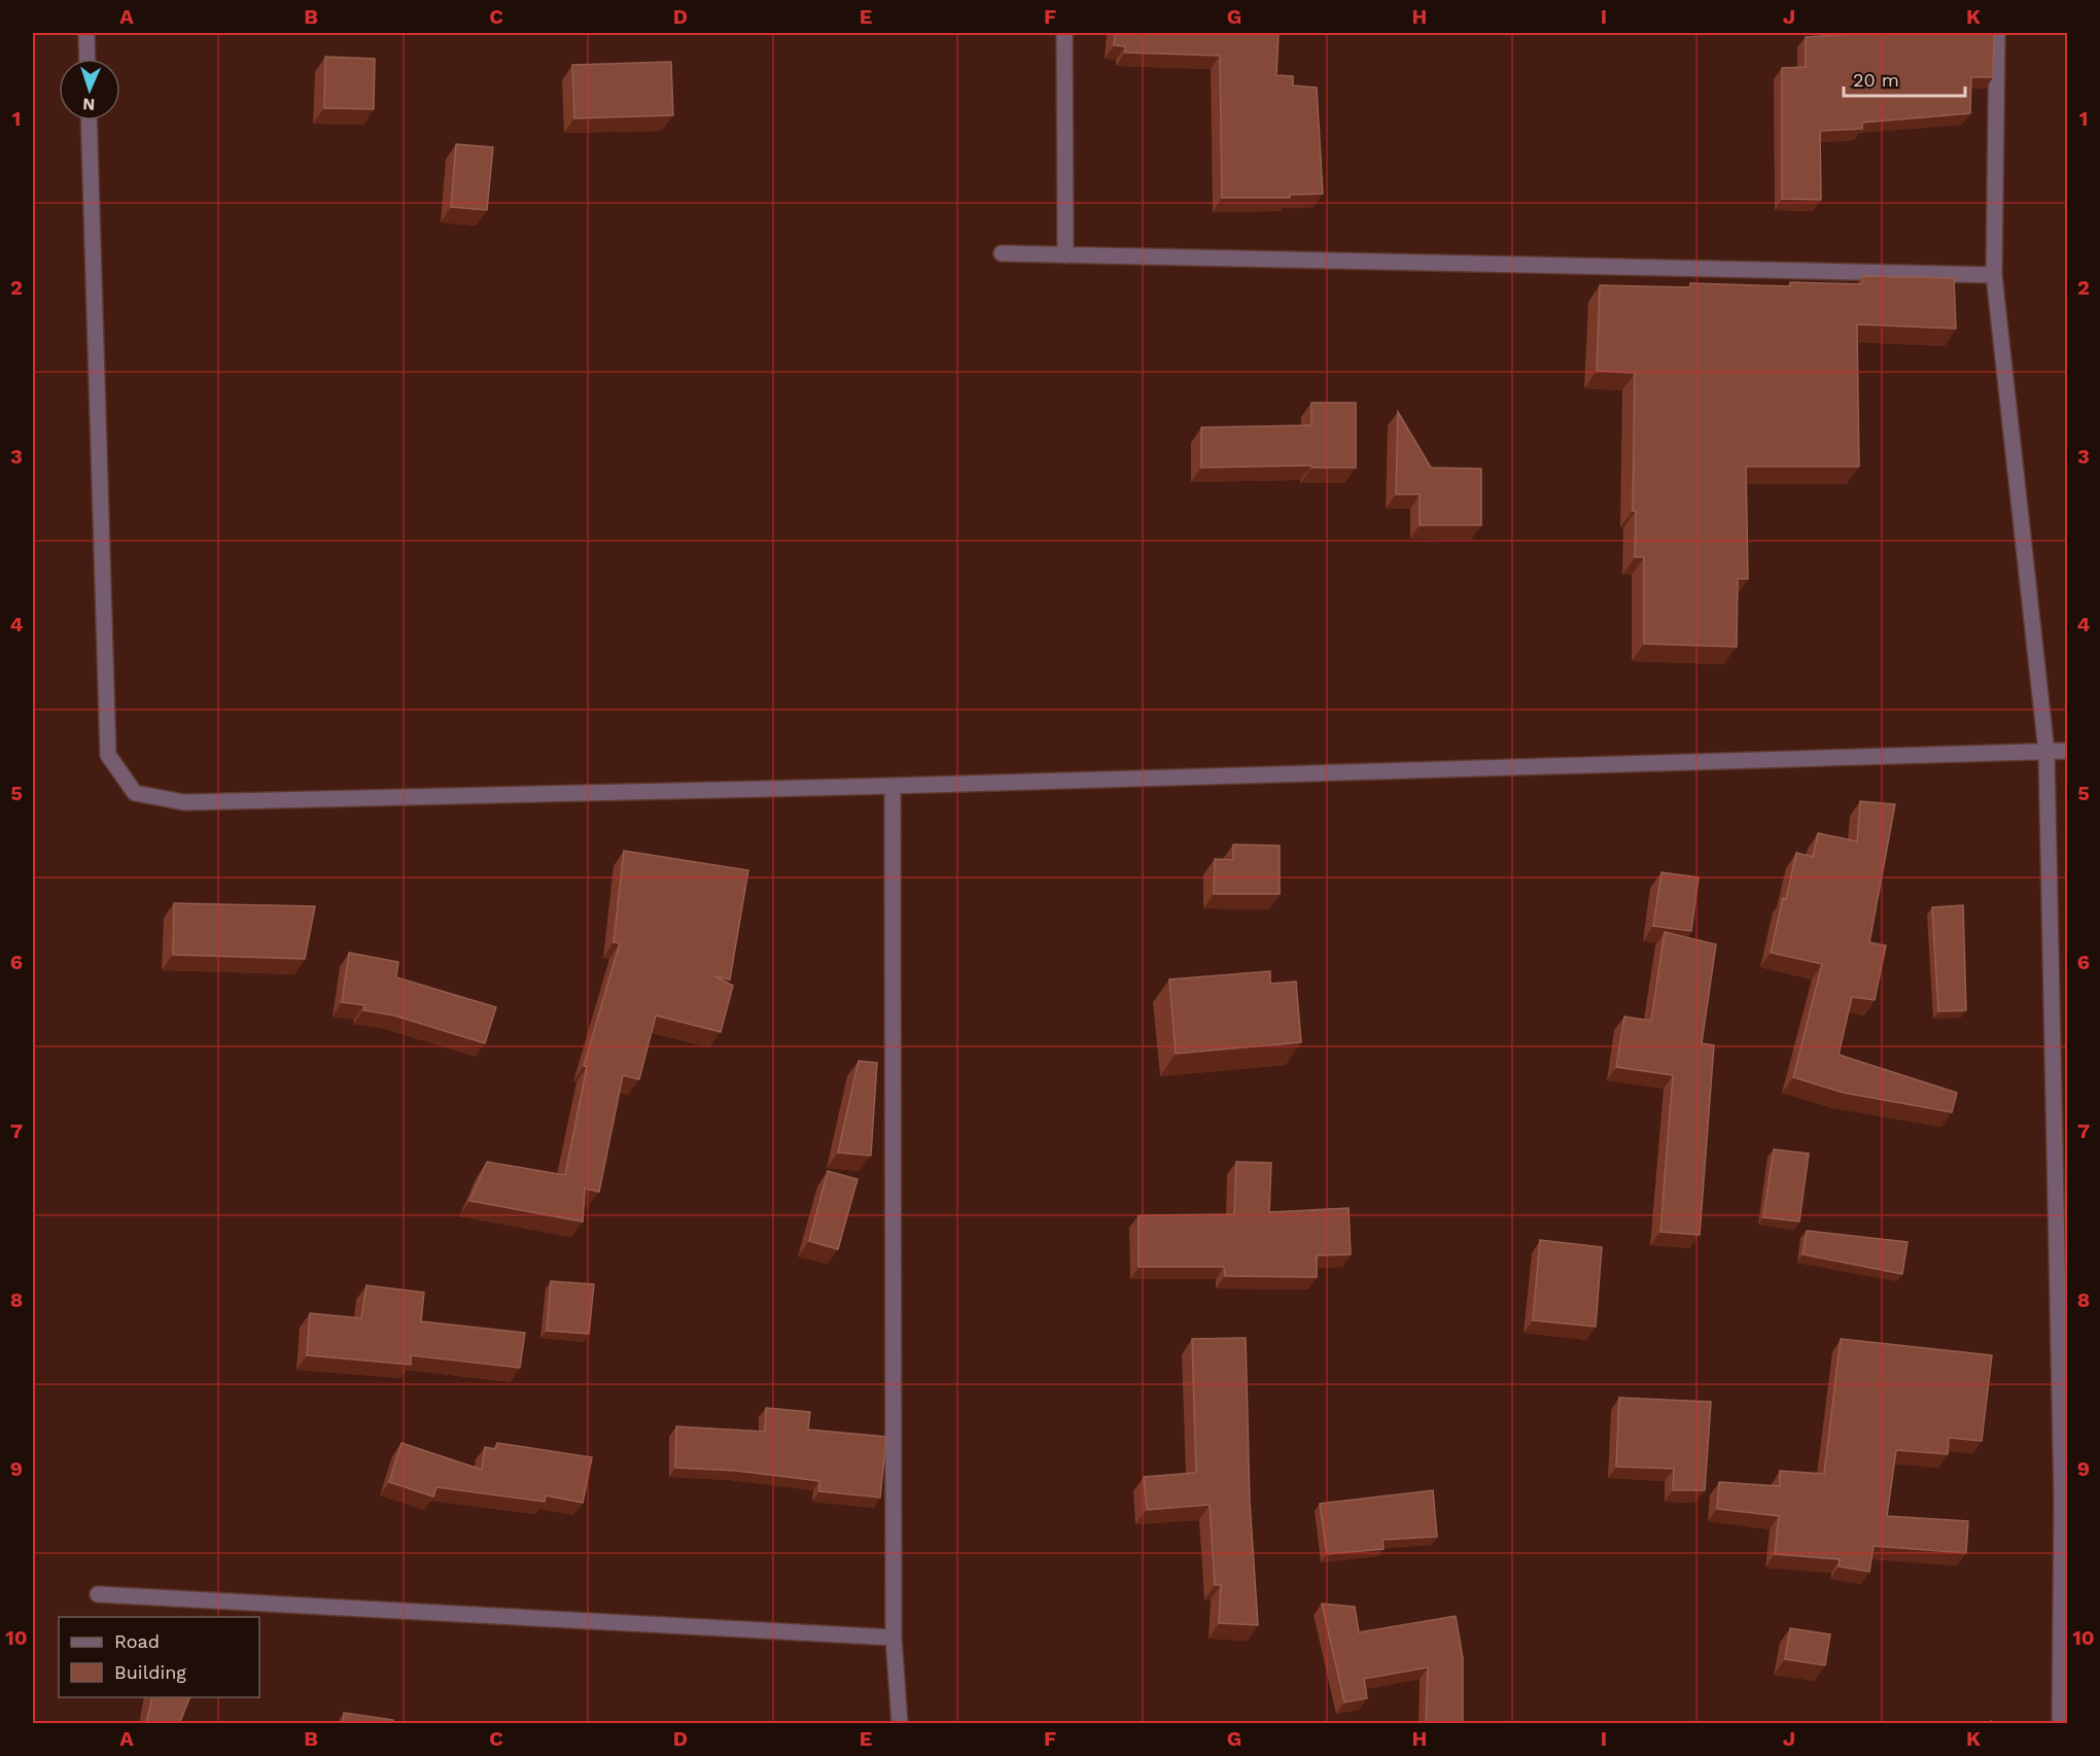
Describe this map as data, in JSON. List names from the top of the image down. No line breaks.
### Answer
{"legend":["Road","Building"],"scale_bar":"20 m","north":"bottom","grid":{"columns":["A","B","C","D","E","F","G","H","I","J","K"],"rows":["1","2","3","4","5","6","7","8","9","10"]}}
